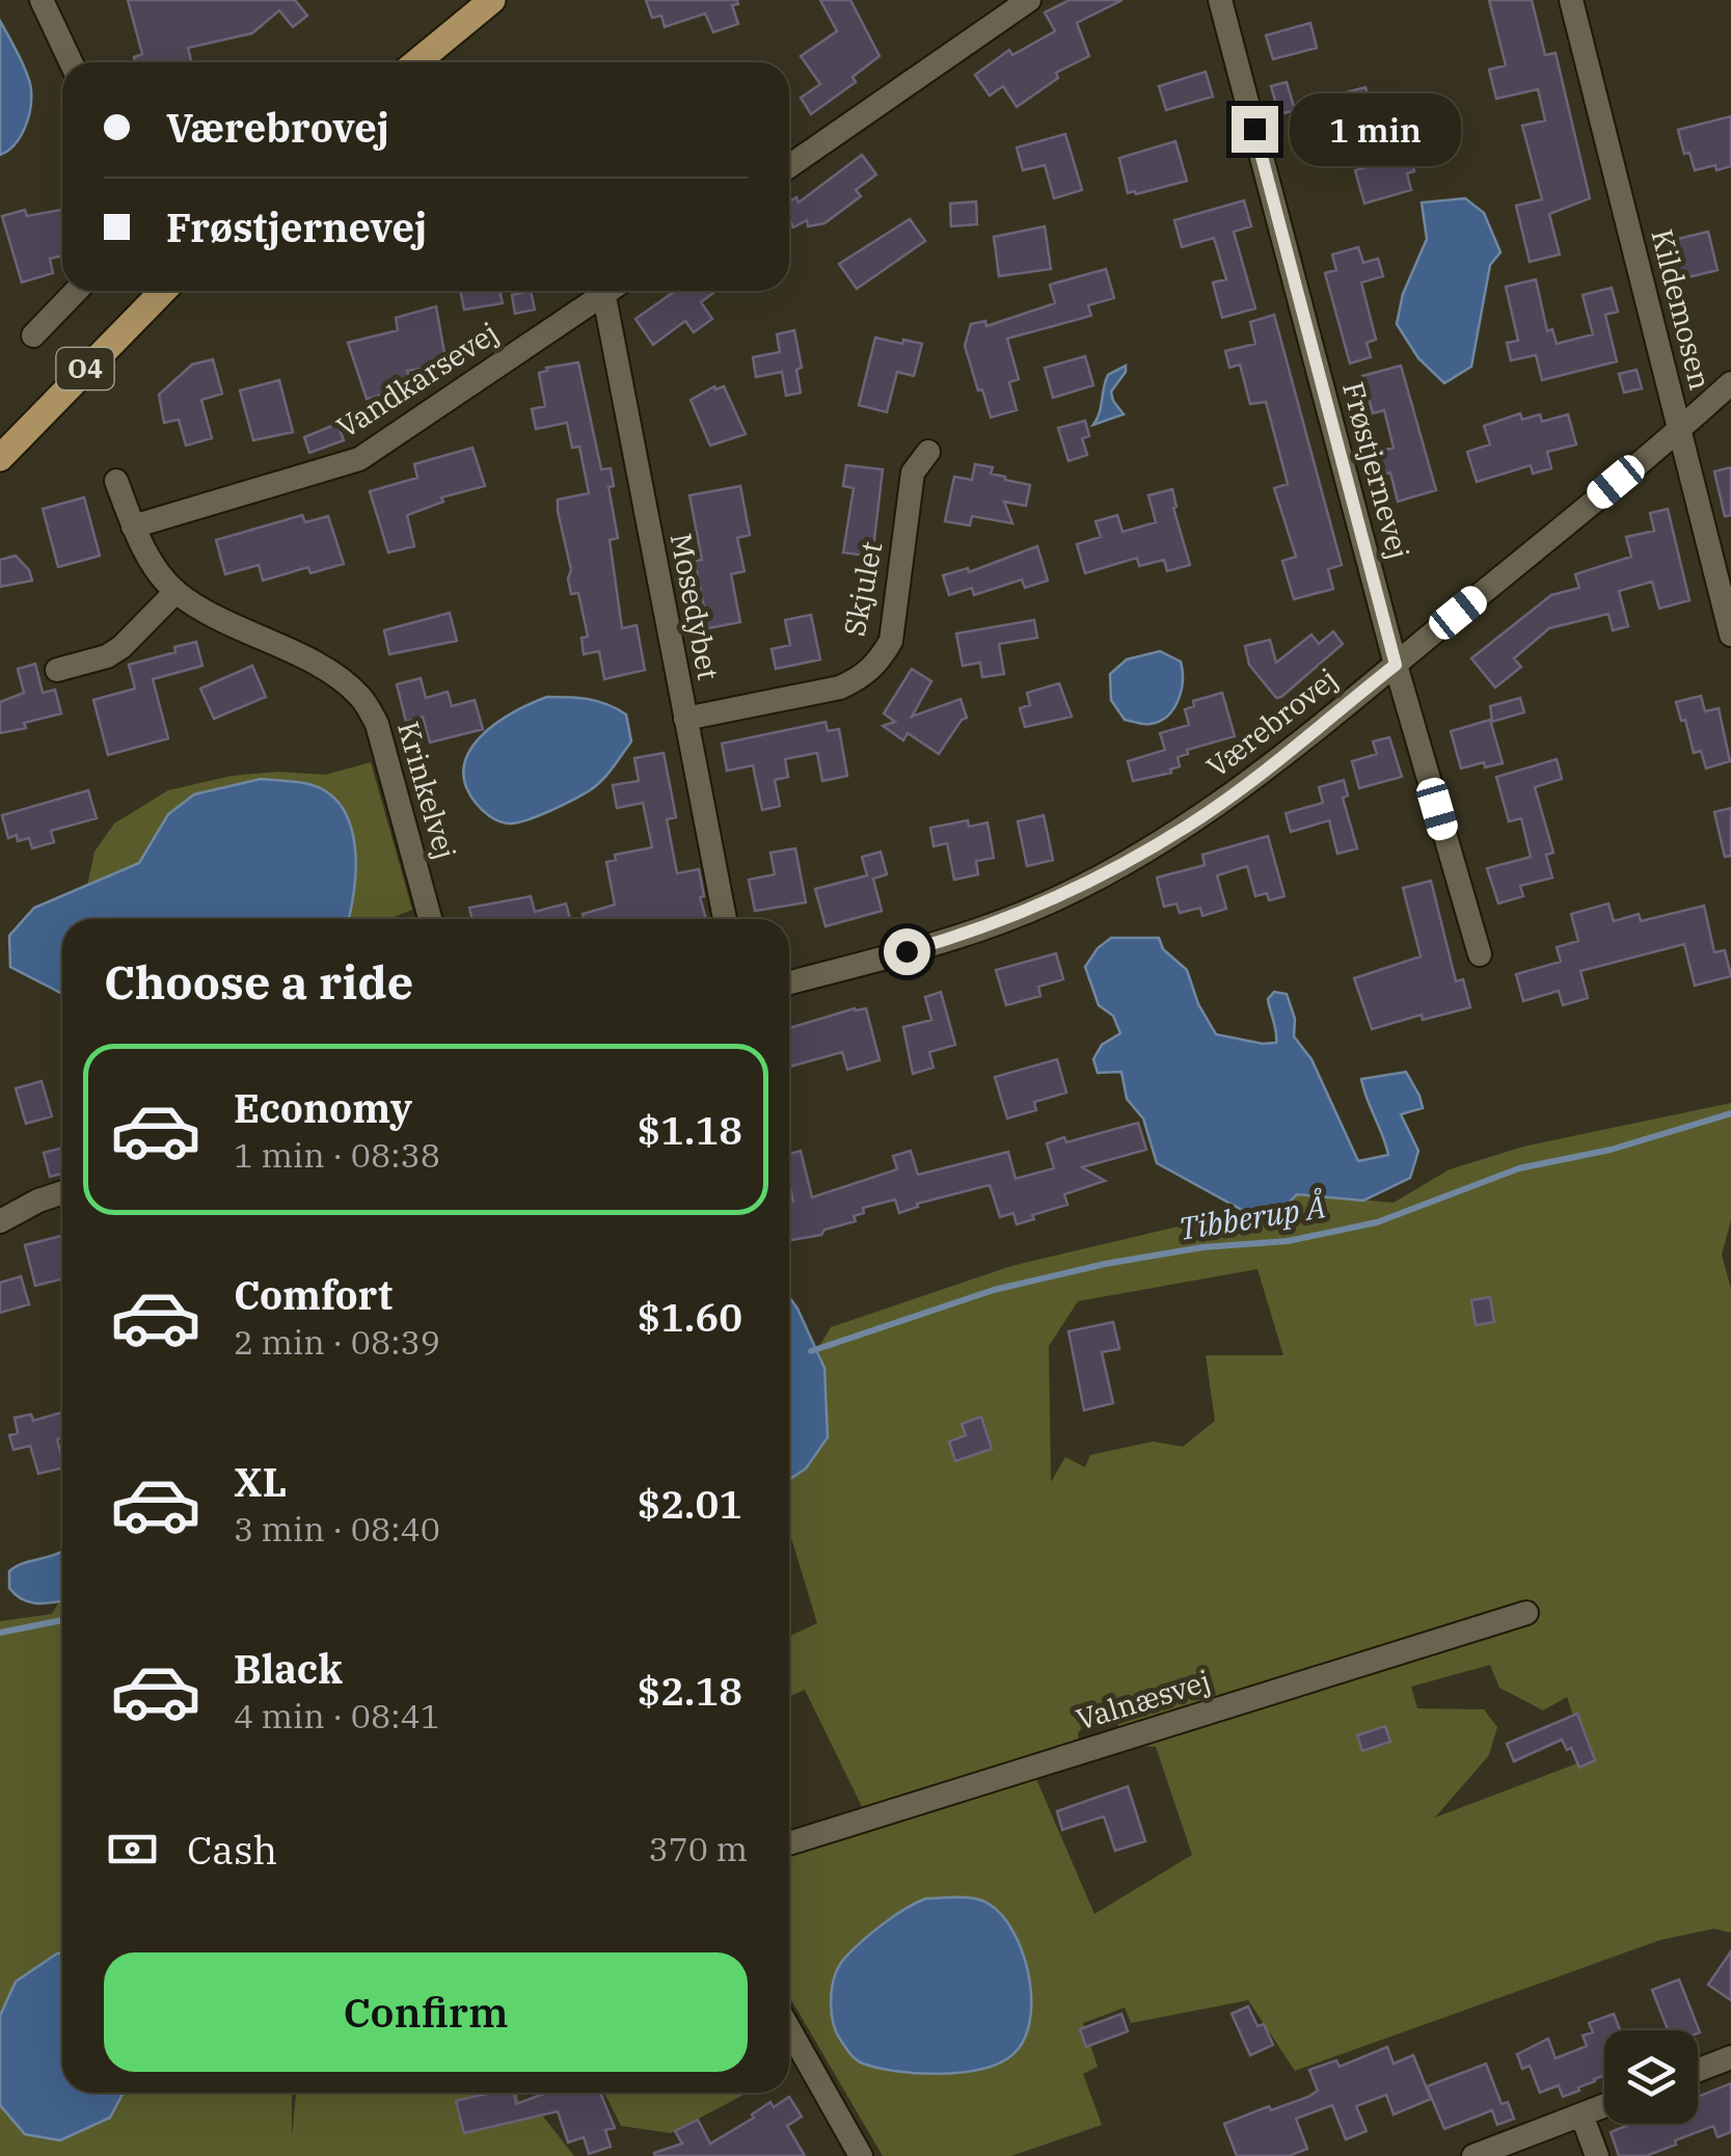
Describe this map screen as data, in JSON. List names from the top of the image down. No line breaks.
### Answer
{"streets":{"main road":["O4"],"street":["Kildemosen","Vandkarsevej","Frøstjernevej","Skjulet","Mosedybet","Værebrovej","Krinkelvej","Valnæsvej"]},"crossings":[["Kildemosen","Værebrovej"],["Vandkarsevej","Krinkelvej"],["Frøstjernevej","Værebrovej"],["Skjulet","Mosedybet"]],"water":["Tibberup Å"],"page":{"banner":["Værebrovej","Frøstjernevej"],"bubble":"1 min","heading":"Choose a ride","list":[{"name":"Economy","note":"1 min · 08:38","value":"$1.18"},{"name":"Comfort","note":"2 min · 08:39","value":"$1.60"},{"name":"XL","note":"3 min · 08:40","value":"$2.01"},{"name":"Black","note":"4 min · 08:41","value":"$2.18"}],"pay":["Cash","370 m"],"buttons":"Confirm"}}
